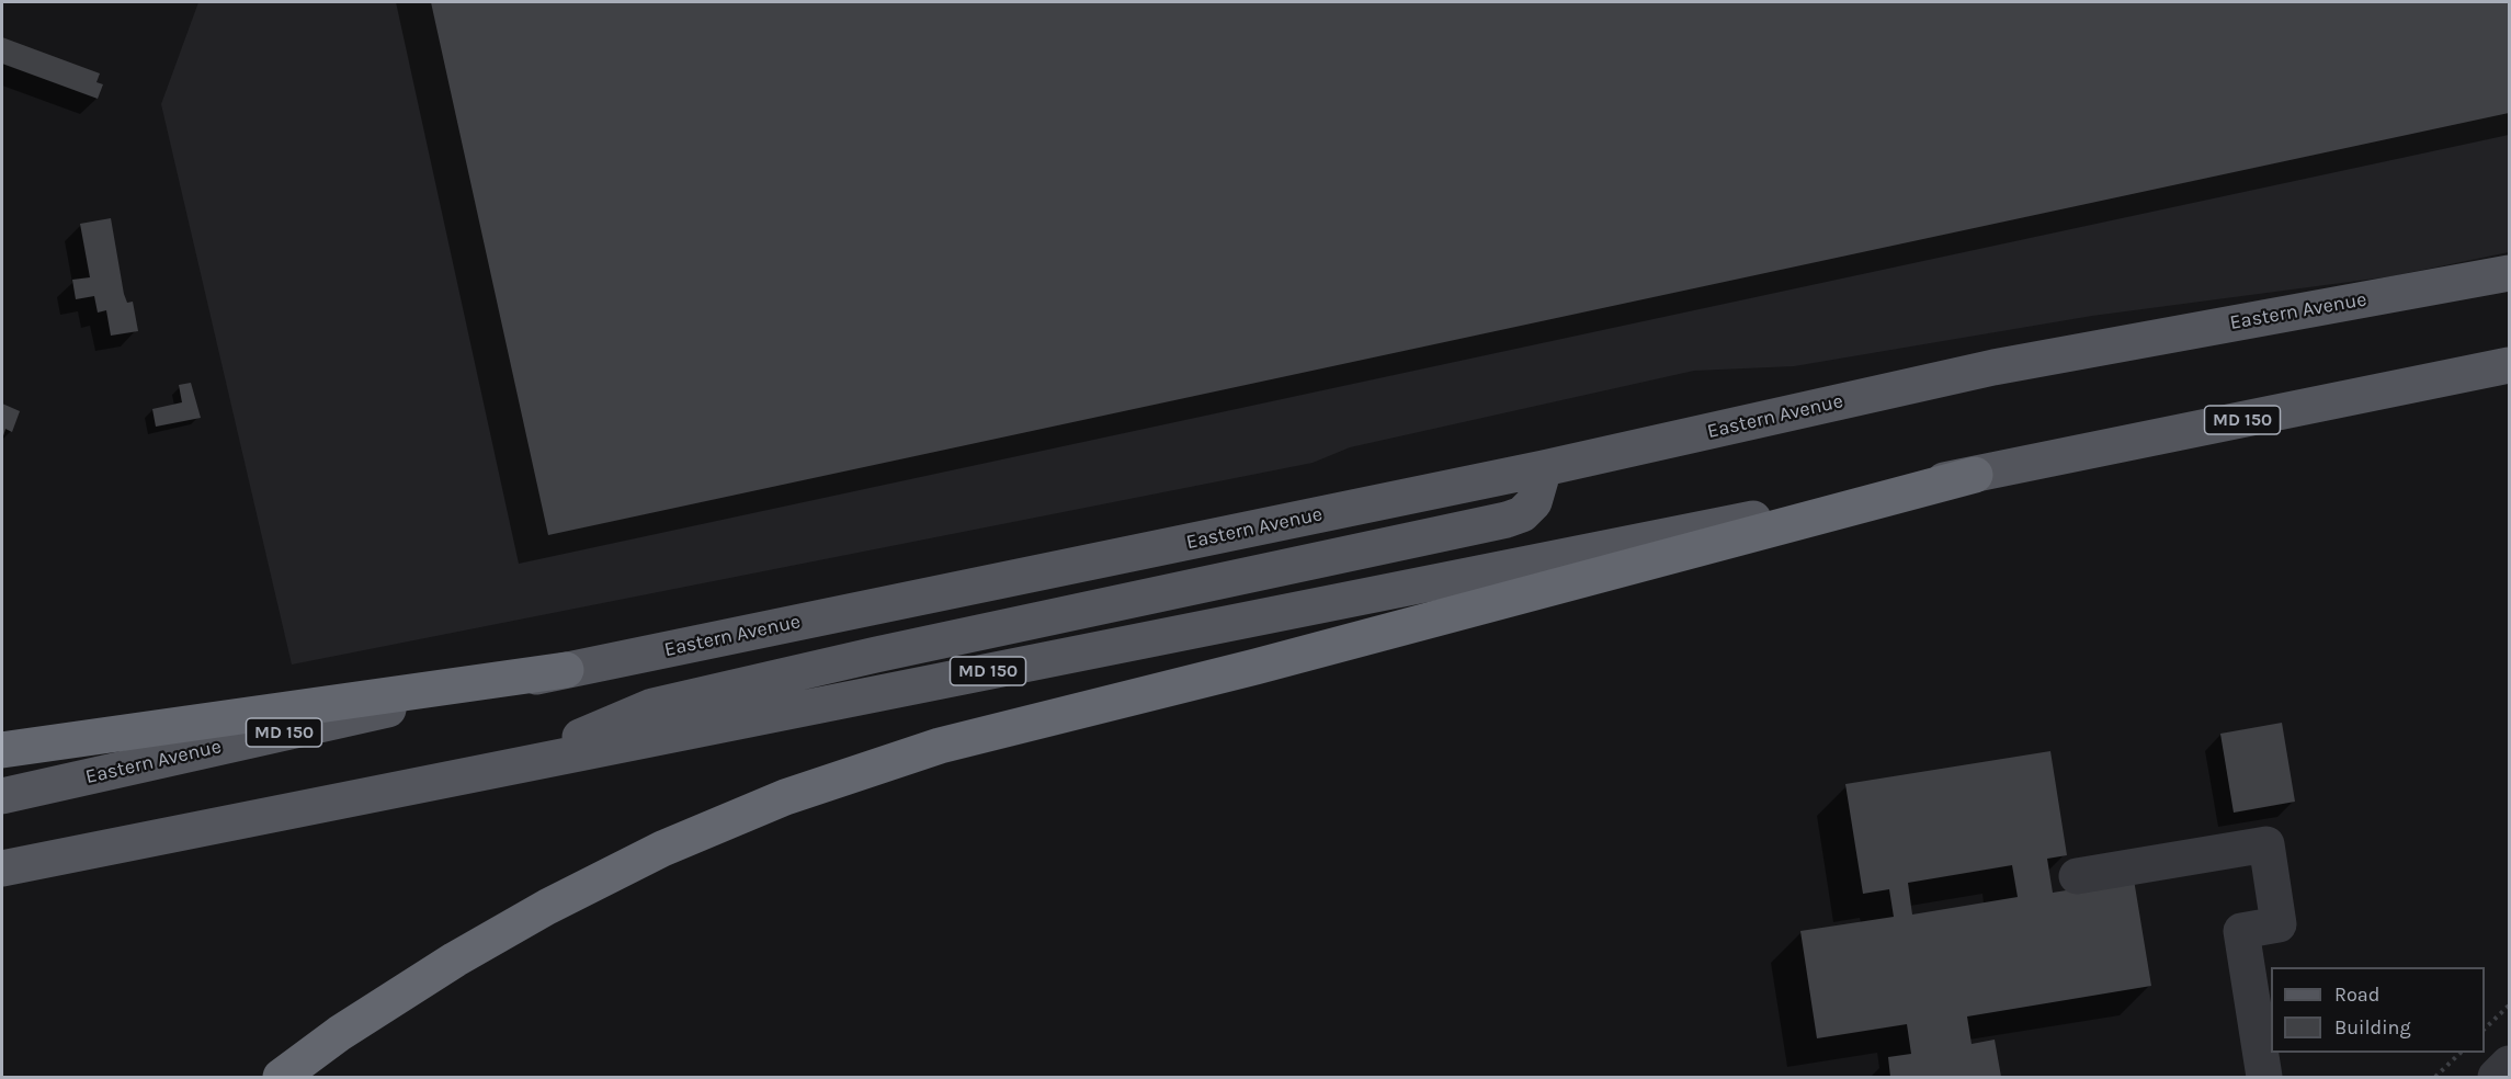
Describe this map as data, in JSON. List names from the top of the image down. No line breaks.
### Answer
{"streets":{"main road":["Eastern Avenue","MD 150"]},"legend":["Road","Building"]}
